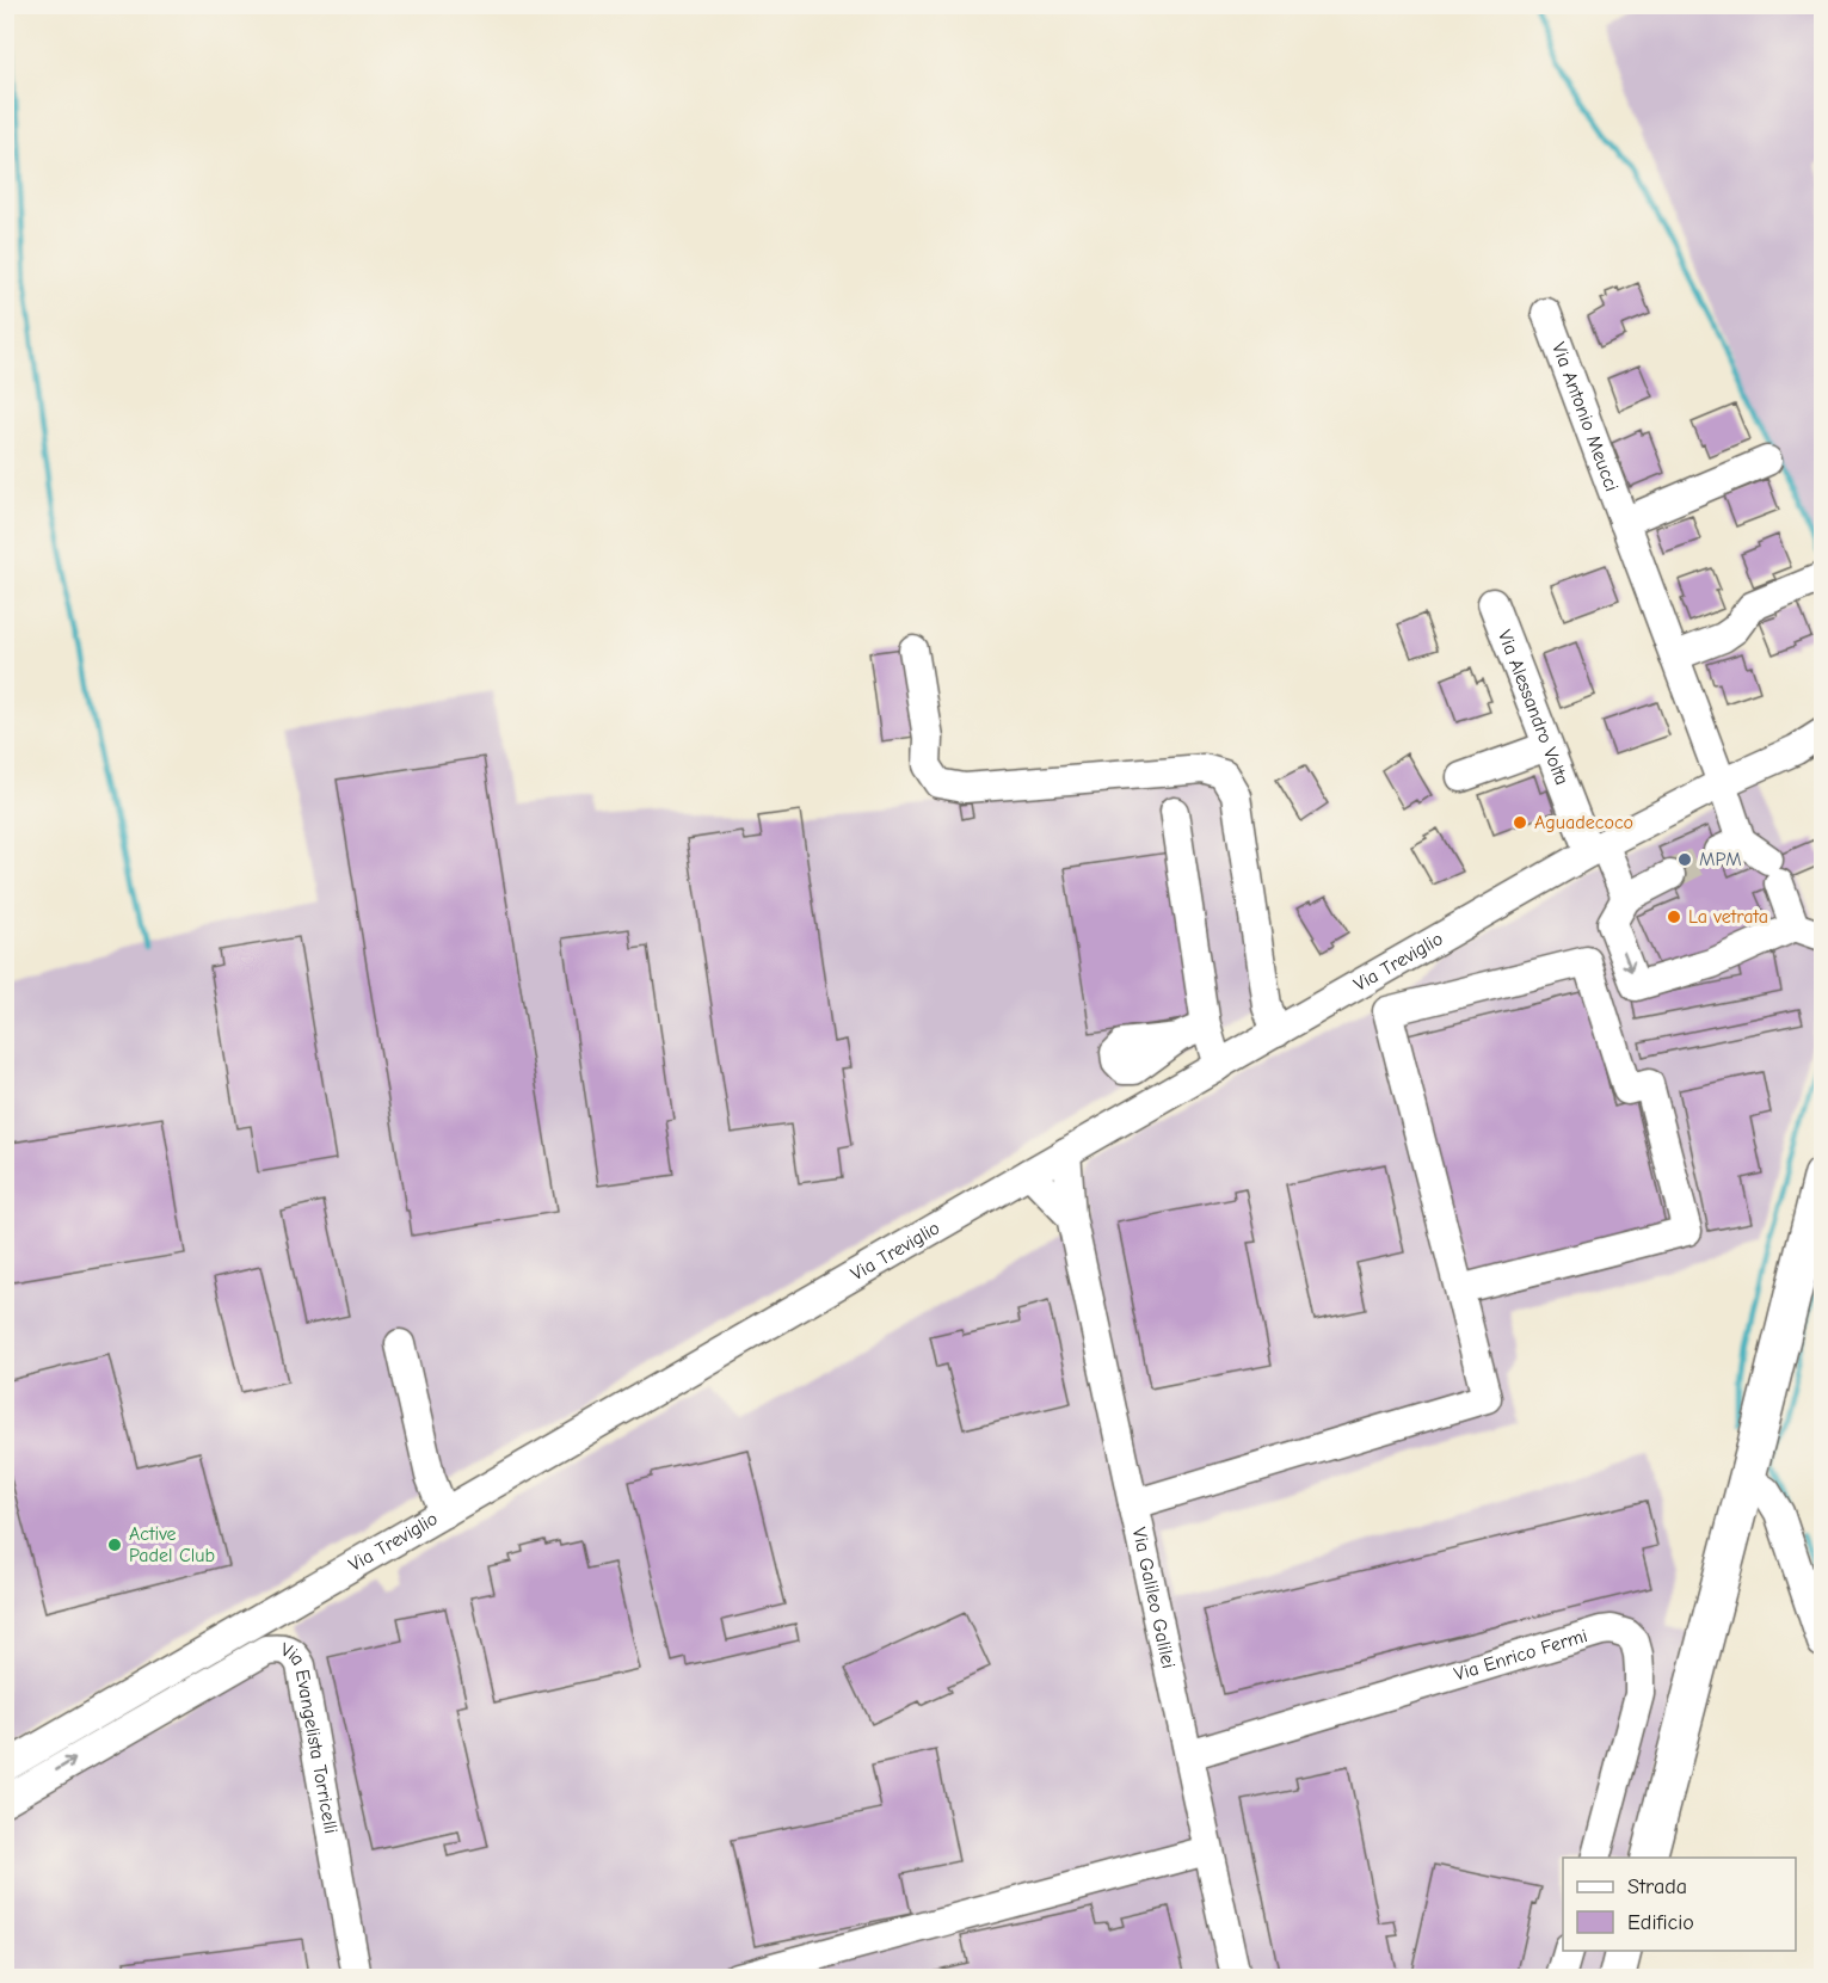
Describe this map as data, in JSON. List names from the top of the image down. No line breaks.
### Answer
{"streets":{"street":["Via Antonio Meucci","Via Alessandro Volta","Via Treviglio","Via Galileo Galilei","Via Enrico Fermi","Via Evangelista Torricelli"]},"crossings":[["Via Antonio Meucci","Via Treviglio"],["Via Alessandro Volta","Via Treviglio"],["Via Treviglio","Via Galileo Galilei"],["Via Galileo Galilei","Via Enrico Fermi"]],"places":["Aguadecoco","MPM","La vetrata","Active Padel Club"],"legend":["Strada","Edificio"]}
